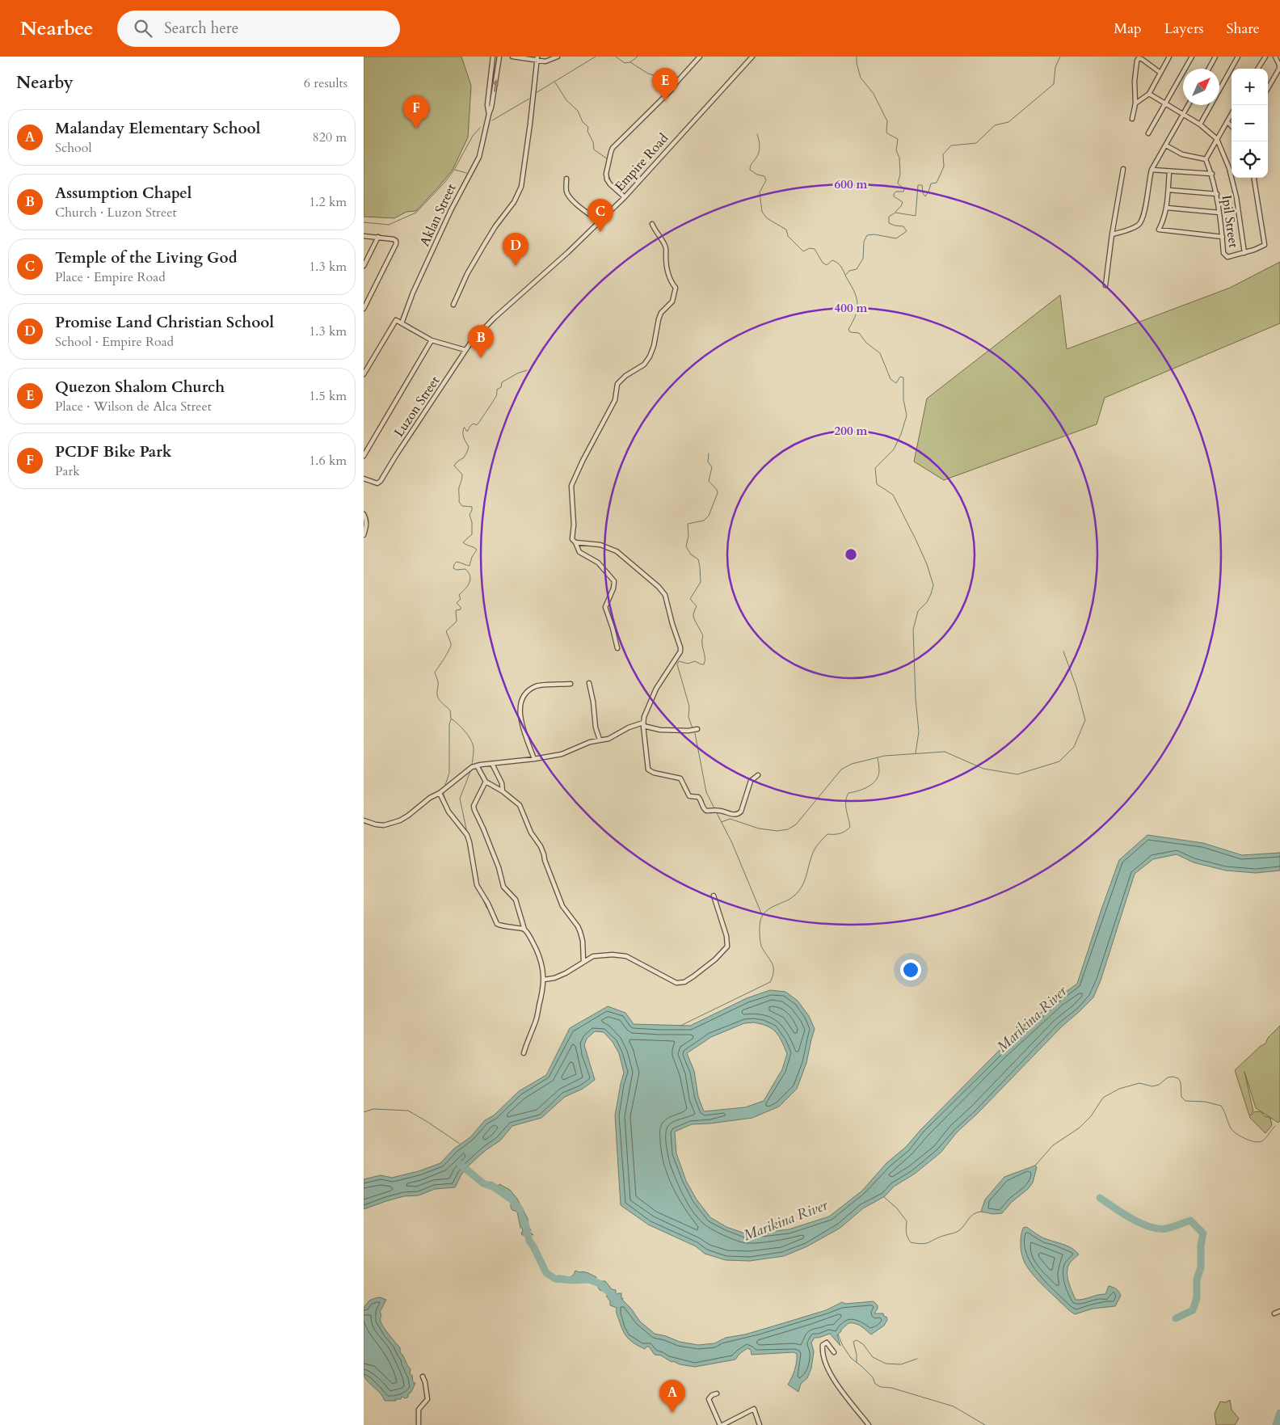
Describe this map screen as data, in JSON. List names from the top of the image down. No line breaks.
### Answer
{"streets":{"street":["Empire Road","Aklan Street","Ipil Street","Luzon Street"]},"crossings":[["Empire Road","Luzon Street"]],"water":["Marikina River"],"north":"top right","page":{"header":"Nearbee","search":"Search here","nav":["Map","Layers","Share"],"heading":["Nearby","6 results"],"pins":["E","F","C","D","B","A"],"map_buttons":["+","−"],"list":[{"mark":"A","name":"Malanday Elementary School","note":"School","value":"820 m"},{"mark":"B","name":"Assumption Chapel","note":"Church · Luzon Street","value":"1.2 km"},{"mark":"C","name":"Temple of the Living God","note":"Place · Empire Road","value":"1.3 km"},{"mark":"D","name":"Promise Land Christian School","note":"School · Empire Road","value":"1.3 km"},{"mark":"E","name":"Quezon Shalom Church","note":"Place · Wilson de Alca Street","value":"1.5 km"},{"mark":"F","name":"PCDF Bike Park","note":"Park","value":"1.6 km"}]},"rings":["600 m","400 m","200 m"]}
